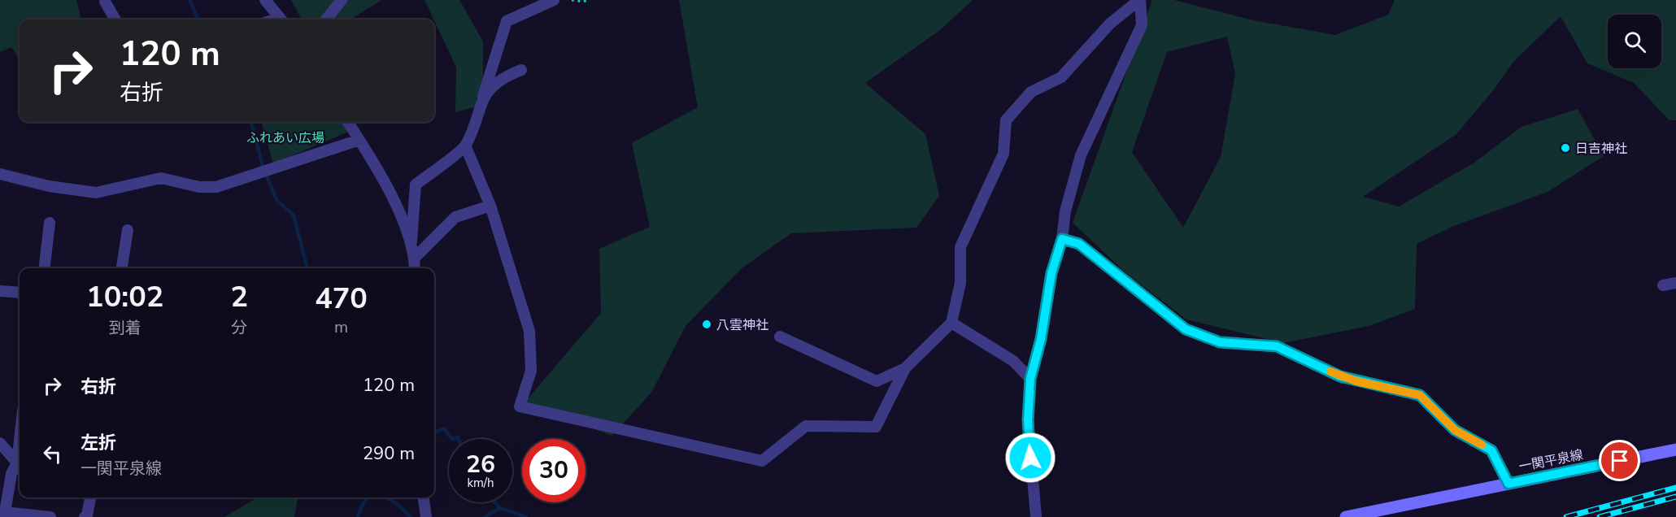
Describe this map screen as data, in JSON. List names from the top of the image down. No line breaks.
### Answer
{"streets":{"main road":["一関平泉線"]},"parks":["ふれあい広場"],"places":["日吉神社","八雲神社"],"page":{"turn":["120 m","右折"],"eta":["10:02","到着","2","分","470","m"],"list":[{"name":"右折","value":"120 m"},{"name":"左折","note":"一関平泉線","value":"290 m"}],"speed":"26 km/h","limit":"30"}}
